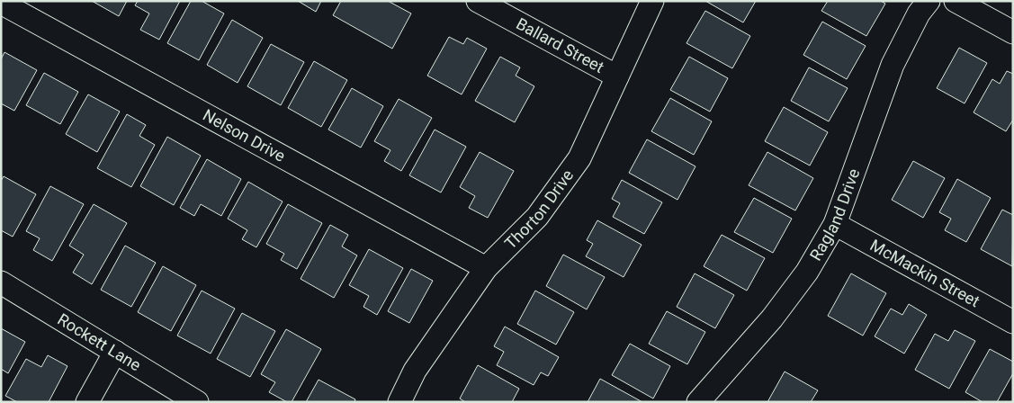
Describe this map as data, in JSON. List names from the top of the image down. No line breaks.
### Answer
{"streets":{"street":["Ballard Street","Nelson Drive","Thorton Drive","Ragland Drive","McMackin Street","Rockett Lane"]},"crossings":[["Ballard Street","Thorton Drive"],["Nelson Drive","Thorton Drive"],["Ragland Drive","McMackin Street"]]}
